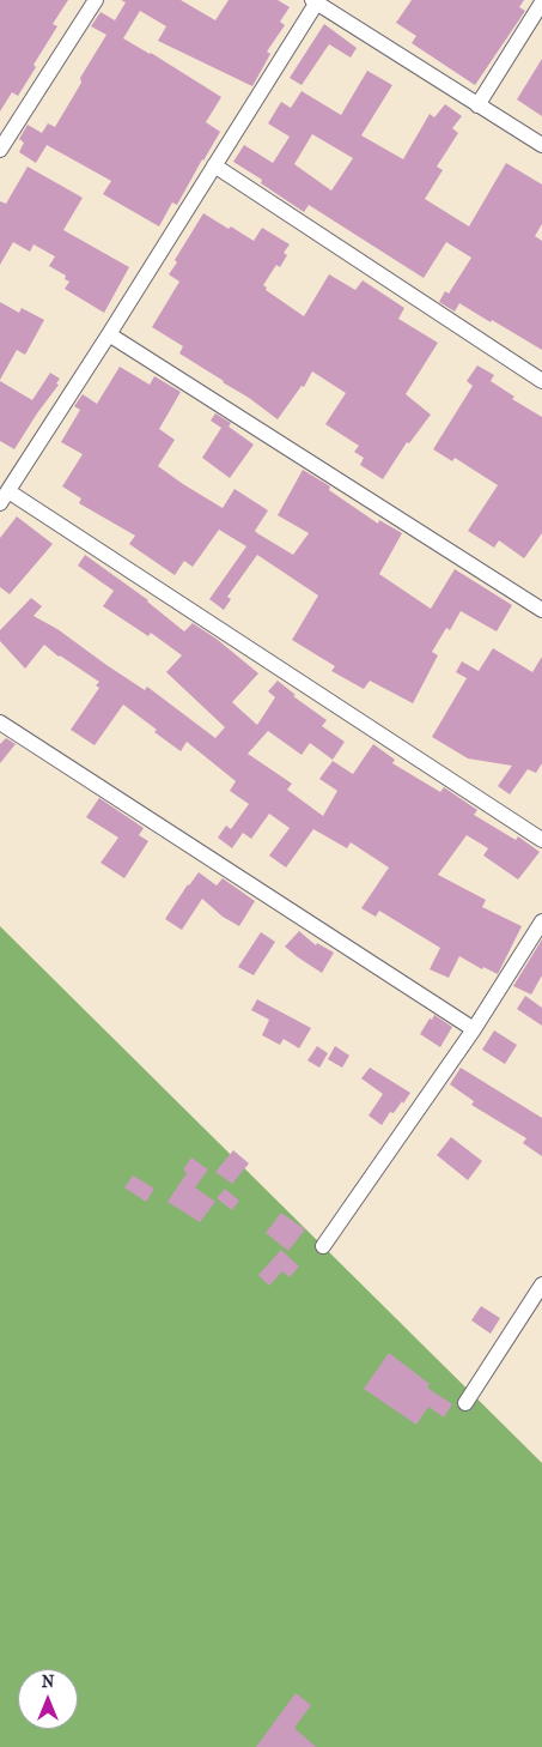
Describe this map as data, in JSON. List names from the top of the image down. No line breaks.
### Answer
{"north":"top"}
